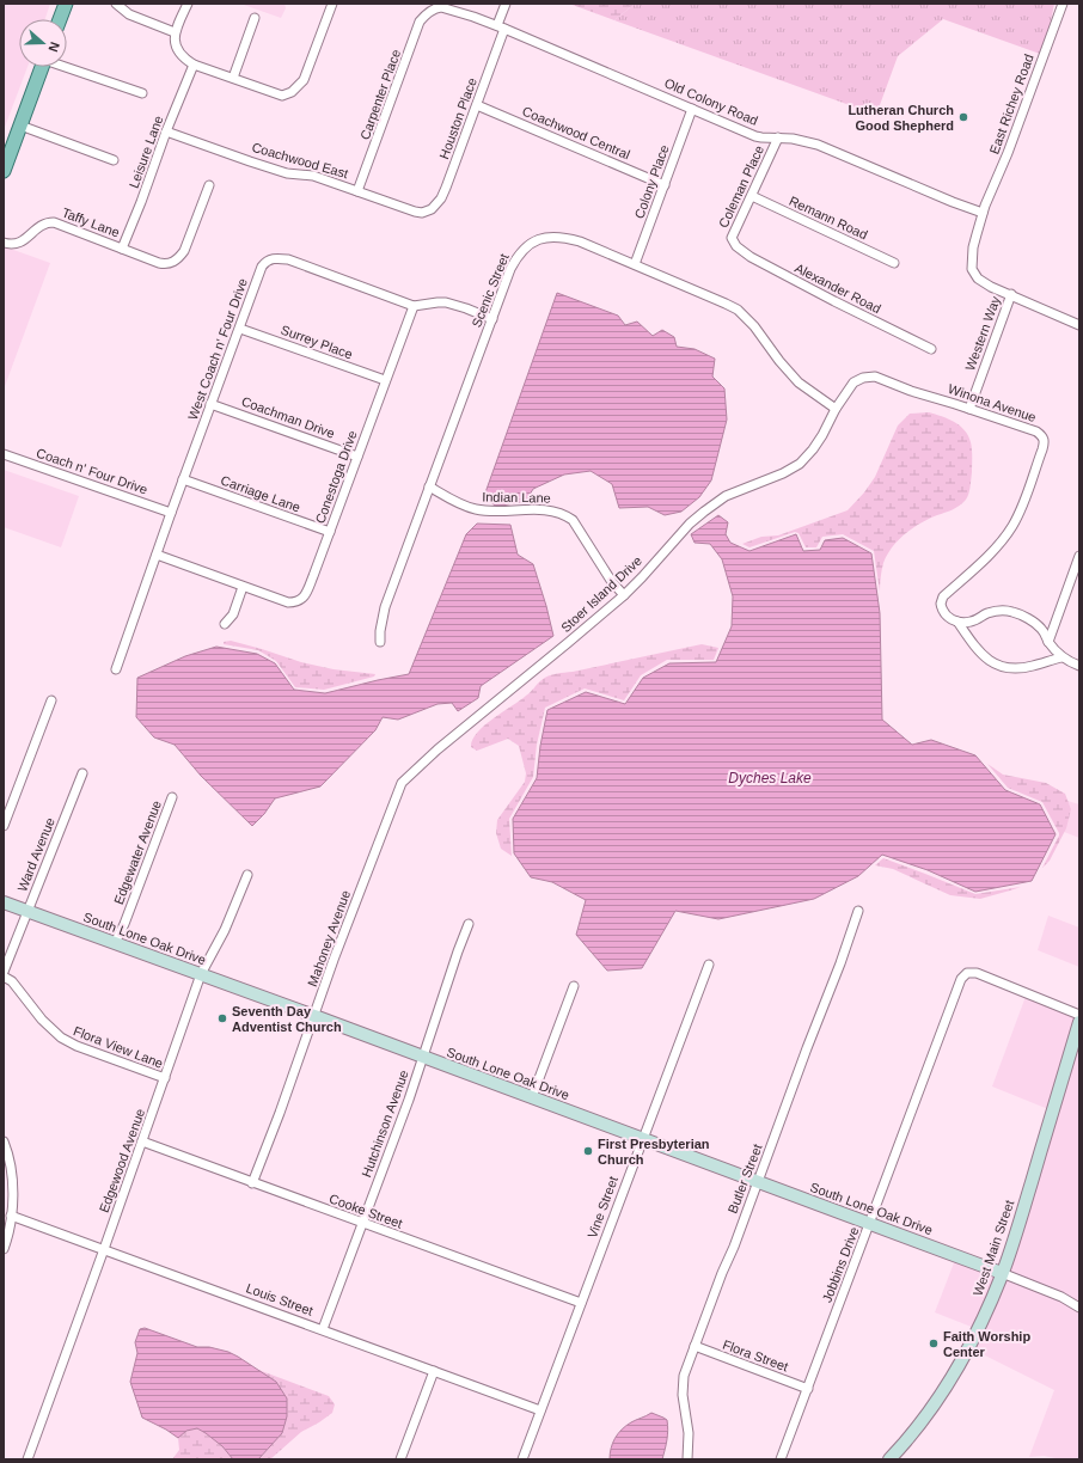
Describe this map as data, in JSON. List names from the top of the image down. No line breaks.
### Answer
{"streets":{"street":["Carpenter Place","Old Colony Road","East Richey Road","Houston Place","Coachwood Central","Leisure Lane","Coachwood East","Colony Place","Coleman Place","Remann Road","Taffy Lane","Alexander Road","Scenic Street","Western Way","Surrey Place","West Coach n' Four Drive","Winona Avenue","Coachman Drive","Coach n' Four Drive","Conestoga Drive","Carriage Lane","Indian Lane","Stoer Island Drive","Edgewater Avenue","Ward Avenue","South Lone Oak Drive","Mahoney Avenue","Flora View Lane","Hutchinson Avenue","Edgewood Avenue","Butler Street","Vine Street","Cooke Street","West Main Street","Jobbins Drive","Louis Street","Flora Street"]},"crossings":[["Carpenter Place","Old Colony Road"],["Carpenter Place","Coachwood East"],["Old Colony Road","East Richey Road"],["Old Colony Road","Houston Place"],["Old Colony Road","Colony Place"],["Old Colony Road","Coleman Place"],["East Richey Road","Western Way"],["Houston Place","Coachwood Central"],["Houston Place","Coachwood East"],["Coachwood Central","Colony Place"],["Leisure Lane","Coachwood East"],["Leisure Lane","Taffy Lane"],["Colony Place","Scenic Street"],["Coleman Place","Remann Road"],["Coleman Place","Alexander Road"],["Scenic Street","West Coach n' Four Drive"],["Scenic Street","Winona Avenue"],["Scenic Street","Indian Lane"],["Scenic Street","Stoer Island Drive"],["Western Way","Winona Avenue"],["Surrey Place","West Coach n' Four Drive"],["Surrey Place","Conestoga Drive"],["West Coach n' Four Drive","Coachman Drive"],["West Coach n' Four Drive","Coach n' Four Drive"],["West Coach n' Four Drive","Conestoga Drive"],["West Coach n' Four Drive","Carriage Lane"],["Winona Avenue","Stoer Island Drive"],["Coachman Drive","Conestoga Drive"],["Conestoga Drive","Carriage Lane"],["Indian Lane","Stoer Island Drive"],["Stoer Island Drive","Mahoney Avenue"],["Edgewater Avenue","South Lone Oak Drive"],["Ward Avenue","South Lone Oak Drive"],["South Lone Oak Drive","Mahoney Avenue"],["South Lone Oak Drive","Hutchinson Avenue"],["South Lone Oak Drive","Edgewood Avenue"],["South Lone Oak Drive","Butler Street"],["South Lone Oak Drive","Vine Street"],["South Lone Oak Drive","West Main Street"],["South Lone Oak Drive","Jobbins Drive"],["Mahoney Avenue","Cooke Street"],["Flora View Lane","Edgewood Avenue"],["Hutchinson Avenue","Cooke Street"],["Hutchinson Avenue","Louis Street"],["Edgewood Avenue","Cooke Street"],["Edgewood Avenue","Louis Street"],["Butler Street","Flora Street"],["Vine Street","Cooke Street"],["Vine Street","Louis Street"],["Jobbins Drive","Flora Street"]],"water":["Dyches Lake"],"places":["Lutheran Church Good Shepherd","Seventh Day Adventist Church","First Presbyterian Church","Faith Worship Center"],"north":"right"}
